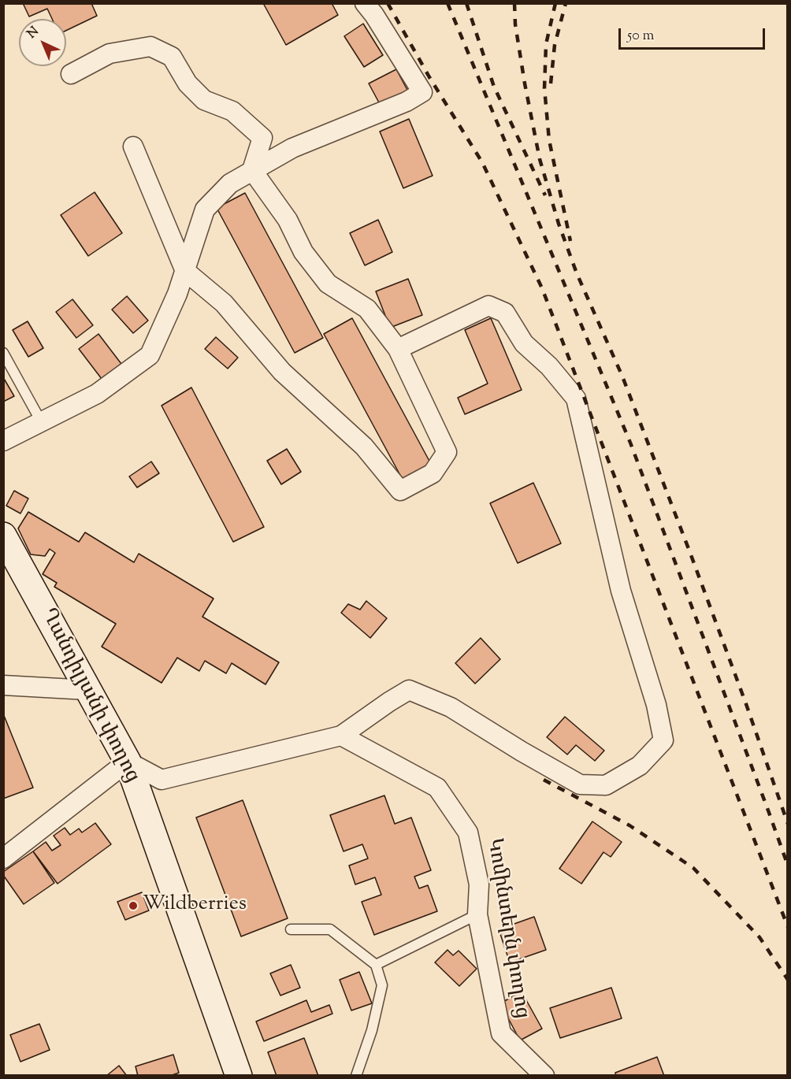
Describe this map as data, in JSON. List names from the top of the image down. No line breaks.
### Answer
{"streets":{"main road":["Ղանդիլյանի փողոց"],"street":["Կոմինտերն փողոց"]},"places":["Wildberries"],"scale_bar":"50 m","north":"top left"}
